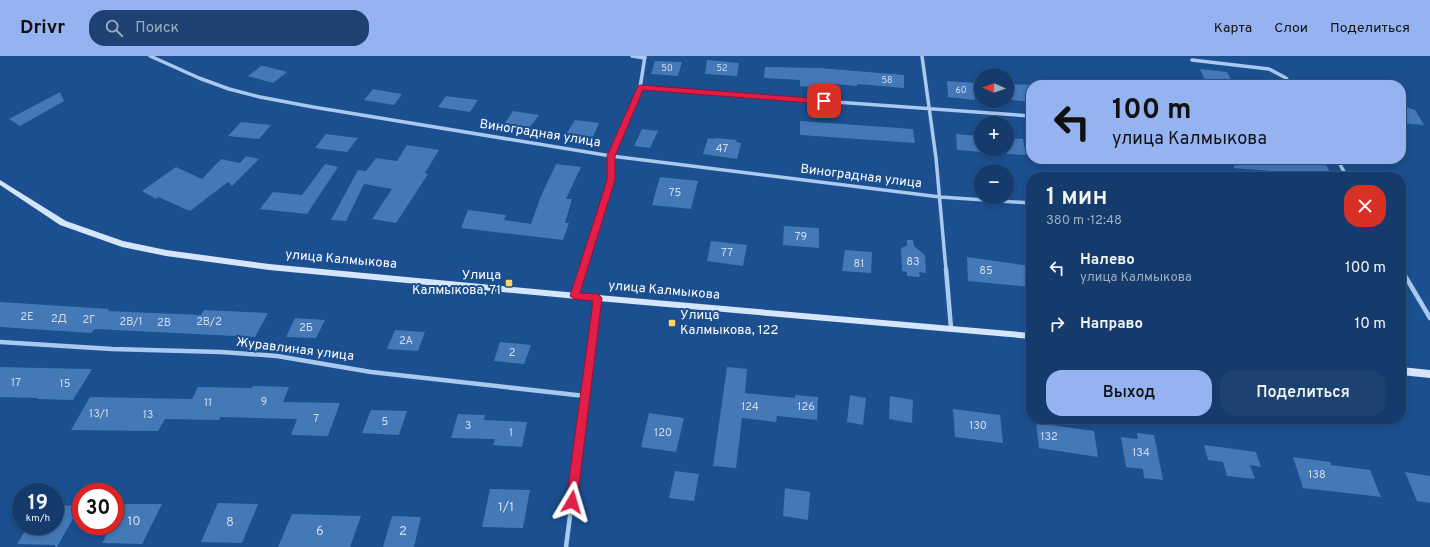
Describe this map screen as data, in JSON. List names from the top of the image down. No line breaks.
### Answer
{"streets":{"main road":["улица Калмыкова"],"street":["Виноградная улица","Журавлиная улица"]},"places":{"transit":["Улица Калмыкова, 71","Улица Калмыкова, 122"]},"house_numbers":["50","52","58","60","47","75","79","77","83","81","85","2Е","2Д","2Г","2В/1","2В/2","2В","2Б","2А","2","17","15","9","11","124","126","13/1","13","7","5","3","130","1","120","132","134","138","1/1","10","8","6","2"],"north":"left","page":{"header":"Drivr","search":"Поиск","nav":["Карта","Слои","Поделиться"],"map_buttons":["+","−"],"turn":["100 m","улица Калмыкова"],"heading":["1 мин","380 m · 12:48"],"list":[{"name":"Налево","note":"улица Калмыкова","value":"100 m"},{"name":"Направо","value":"10 m"}],"buttons":["Выход","Поделиться"],"speed":"19 km/h","limit":"30"}}
